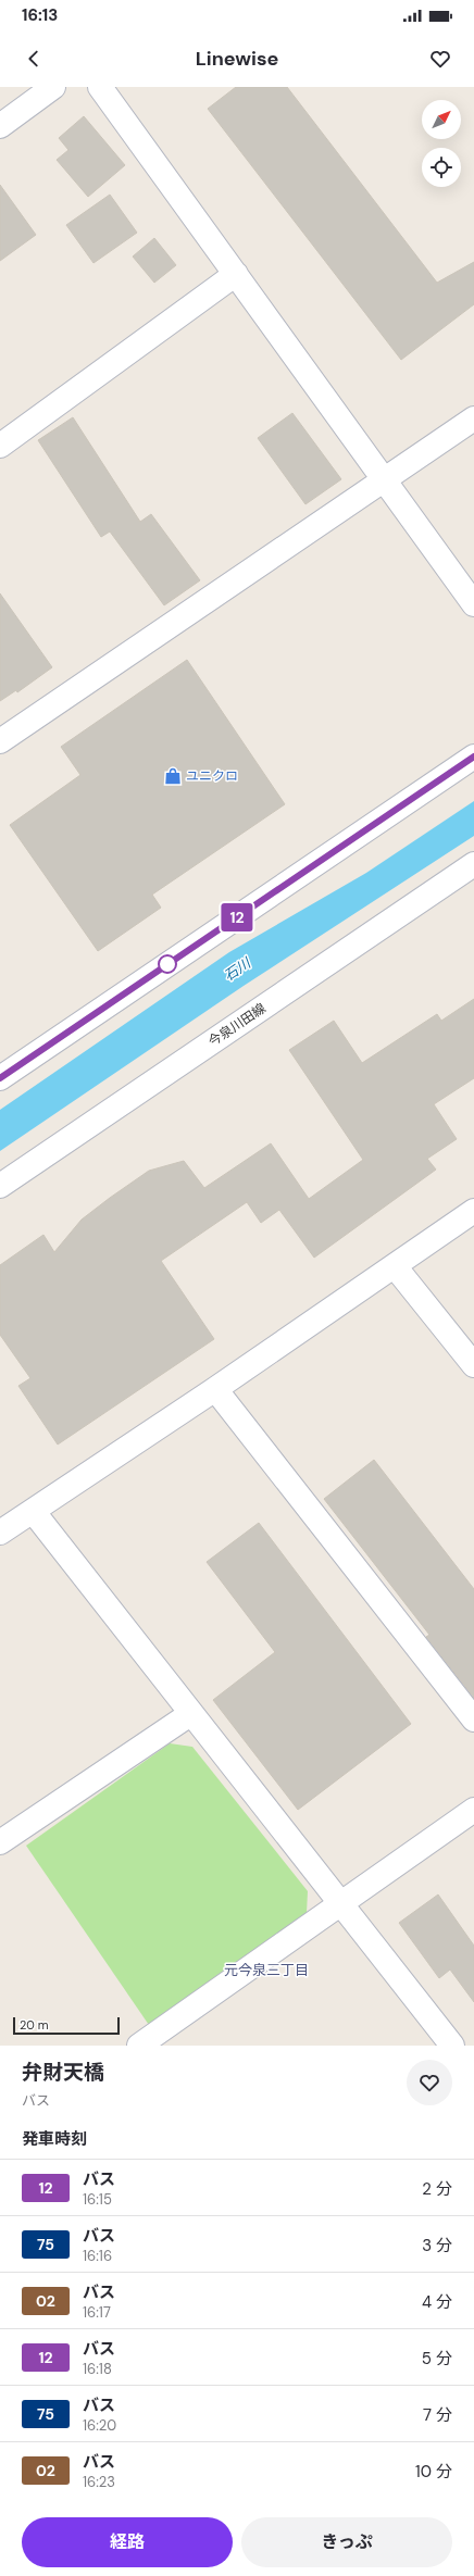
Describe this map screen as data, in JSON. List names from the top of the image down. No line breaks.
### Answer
{"streets":{"street":["今泉川田線"]},"districts":["元今泉三丁目"],"water":["石川"],"places":{"shop":["ユニクロ"]},"lines":["bus line 12"],"scale_bar":"20 m","north":"top right","page":{"status":"16:13","header":"Linewise","on_map":"12","scale":"20 m","heading":[["弁財天橋","バス"],"発車時刻"],"list":[{"mark":"12","name":"バス","note":"16:15","value":"2 分"},{"mark":"75","name":"バス","note":"16:16","value":"3 分"},{"mark":"02","name":"バス","note":"16:17","value":"4 分"},{"mark":"12","name":"バス","note":"16:18","value":"5 分"},{"mark":"75","name":"バス","note":"16:20","value":"7 分"},{"mark":"02","name":"バス","note":"16:23","value":"10 分"}],"buttons":["経路","きっぷ"]}}
